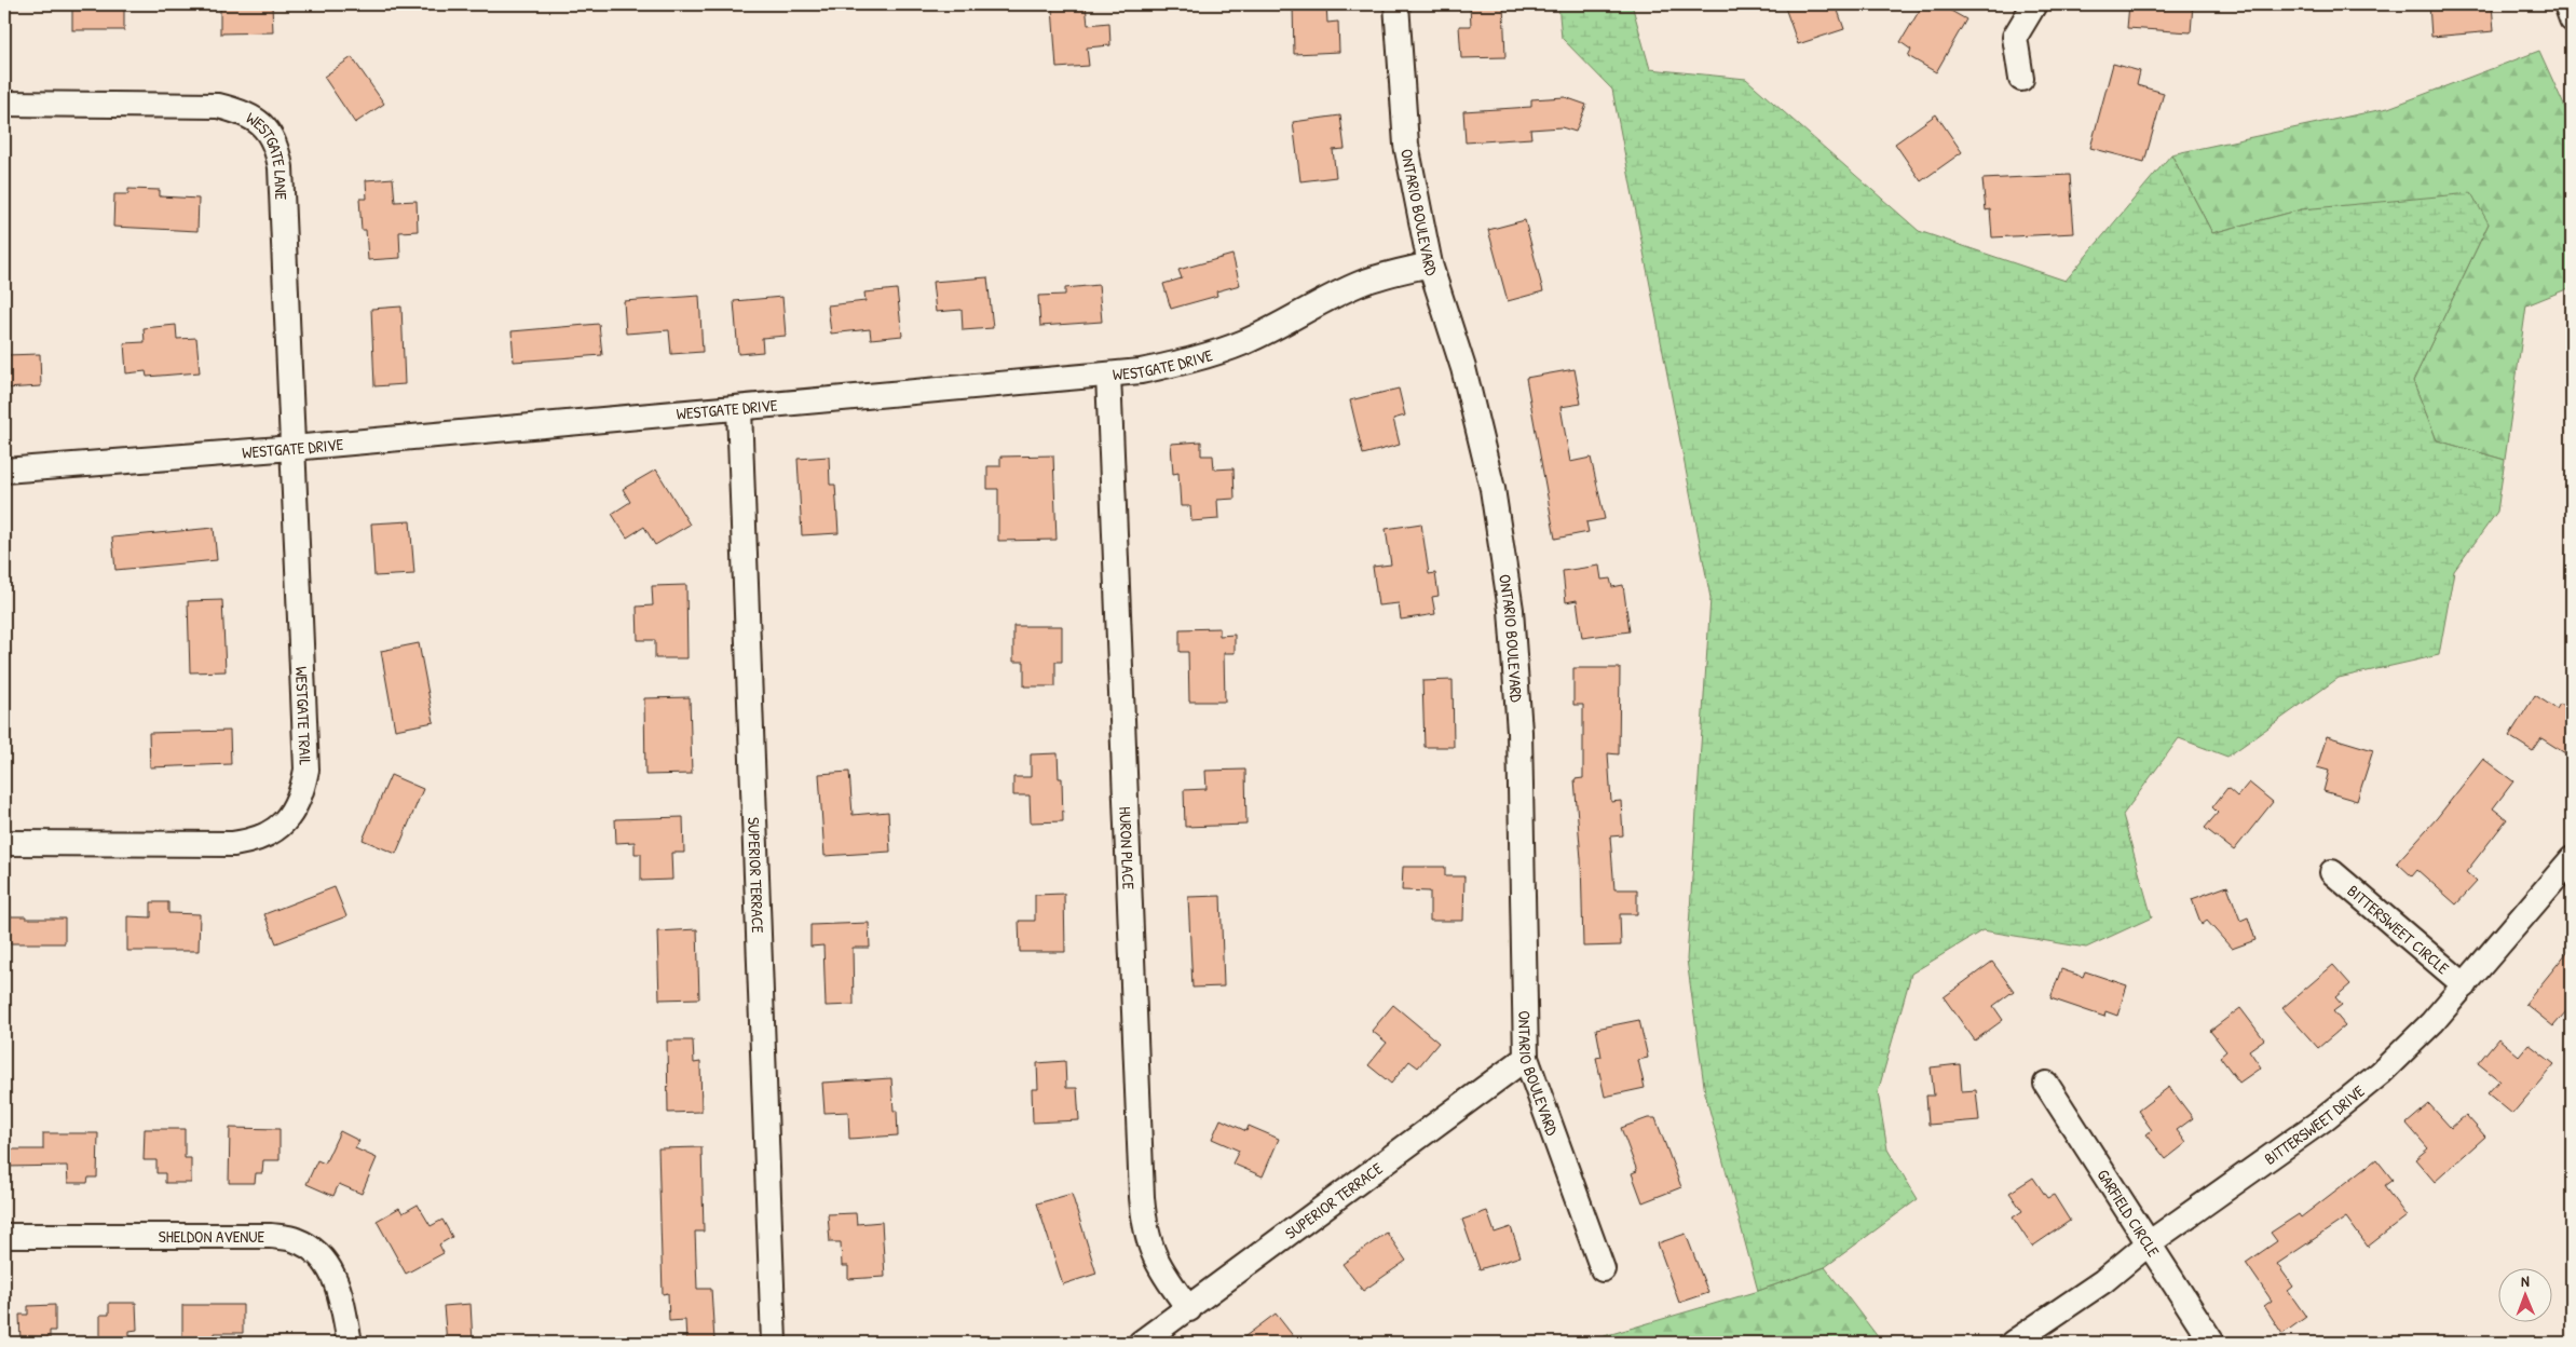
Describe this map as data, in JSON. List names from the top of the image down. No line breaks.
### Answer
{"streets":{"street":["WESTGATE LANE","ONTARIO BOULEVARD","WESTGATE DRIVE","WESTGATE TRAIL","HURON PLACE","SUPERIOR TERRACE","BITTERSWEET CIRCLE","BITTERSWEET DRIVE","GARFIELD CIRCLE","SHELDON AVENUE"]},"crossings":[["WESTGATE LANE","WESTGATE DRIVE"],["WESTGATE LANE","WESTGATE TRAIL"],["ONTARIO BOULEVARD","WESTGATE DRIVE"],["ONTARIO BOULEVARD","SUPERIOR TERRACE"],["WESTGATE DRIVE","WESTGATE TRAIL"],["WESTGATE DRIVE","HURON PLACE"],["WESTGATE DRIVE","SUPERIOR TERRACE"],["HURON PLACE","SUPERIOR TERRACE"],["BITTERSWEET CIRCLE","BITTERSWEET DRIVE"],["BITTERSWEET DRIVE","GARFIELD CIRCLE"]],"north":"top"}
